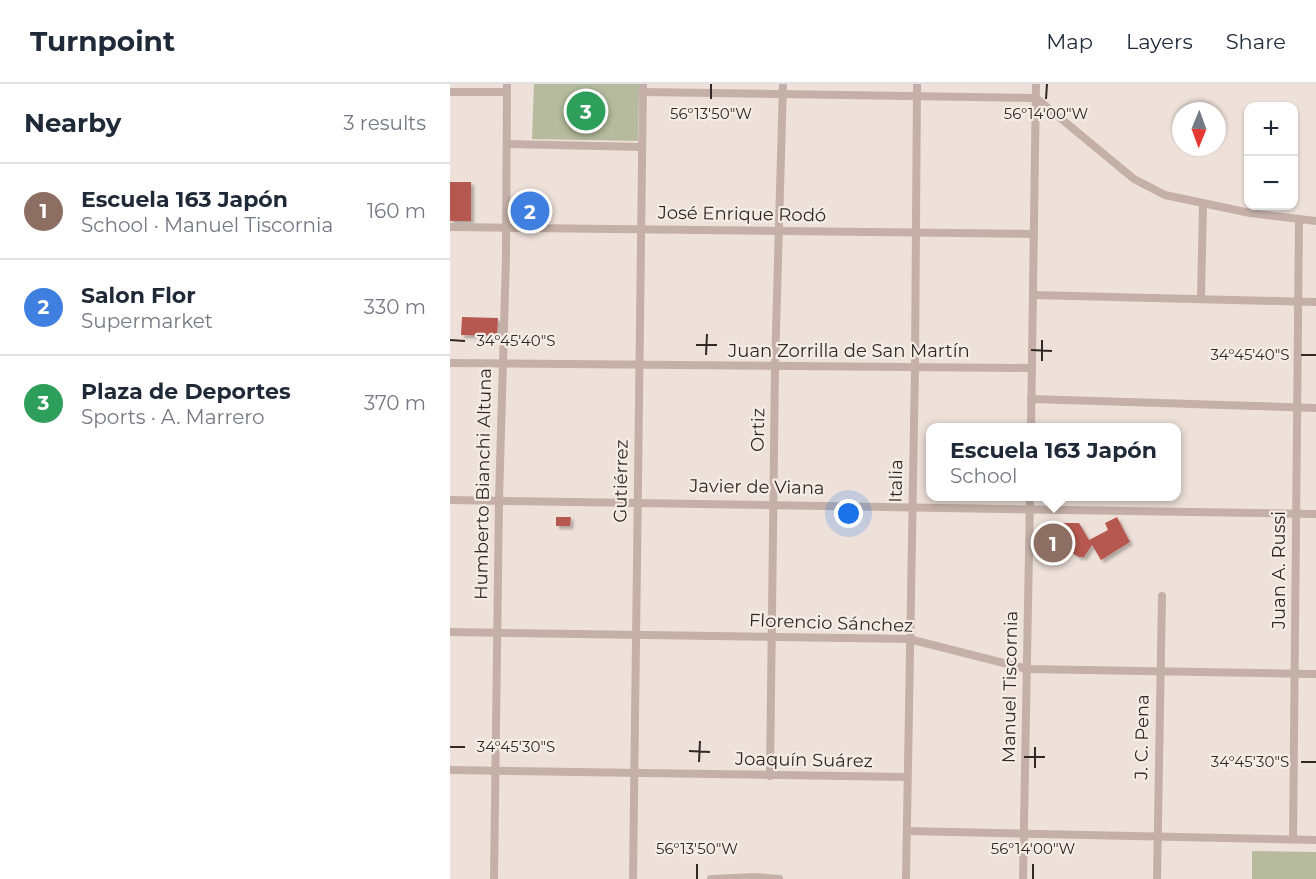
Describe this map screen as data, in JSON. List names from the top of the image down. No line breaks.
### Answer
{"streets":{"street":["José Enrique Rodó","Juan Zorrilla de San Martín","Ortiz","Gutiérrez","Italia","Humberto Bianchi Altuna","Javier de Viana","Juan A. Russi","Florencio Sánchez","Manuel Tiscornia","J. C. Pena","Joaquín Suárez"]},"crossings":[["José Enrique Rodó","Ortiz"],["José Enrique Rodó","Gutiérrez"],["José Enrique Rodó","Italia"],["José Enrique Rodó","Humberto Bianchi Altuna"],["Juan Zorrilla de San Martín","Ortiz"],["Juan Zorrilla de San Martín","Gutiérrez"],["Juan Zorrilla de San Martín","Italia"],["Juan Zorrilla de San Martín","Humberto Bianchi Altuna"],["Ortiz","Javier de Viana"],["Ortiz","Florencio Sánchez"],["Ortiz","Joaquín Suárez"],["Gutiérrez","Javier de Viana"],["Gutiérrez","Florencio Sánchez"],["Gutiérrez","Joaquín Suárez"],["Italia","Javier de Viana"],["Italia","Florencio Sánchez"],["Italia","Joaquín Suárez"],["Humberto Bianchi Altuna","Javier de Viana"],["Humberto Bianchi Altuna","Florencio Sánchez"],["Humberto Bianchi Altuna","Joaquín Suárez"],["Javier de Viana","Juan A. Russi"],["Javier de Viana","Manuel Tiscornia"],["Juan A. Russi","Florencio Sánchez"],["Florencio Sánchez","Manuel Tiscornia"],["Florencio Sánchez","J. C. Pena"]],"north":"bottom","page":{"header":"Turnpoint","nav":["Map","Layers","Share"],"heading":["Nearby","3 results"],"pins":["3","2","1"],"map_buttons":["+","−"],"list":[{"mark":"1","name":"Escuela 163 Japón","note":"School · Manuel Tiscornia","value":"160 m"},{"mark":"2","name":"Salon Flor","note":"Supermarket","value":"330 m"},{"mark":"3","name":"Plaza de Deportes","note":"Sports · A. Marrero","value":"370 m"}],"popup":["Escuela 163 Japón","School"]},"coordinates":["56°13'50\"W","56°14'00\"W","34°45'40\"S","34°45'30\"S"]}
